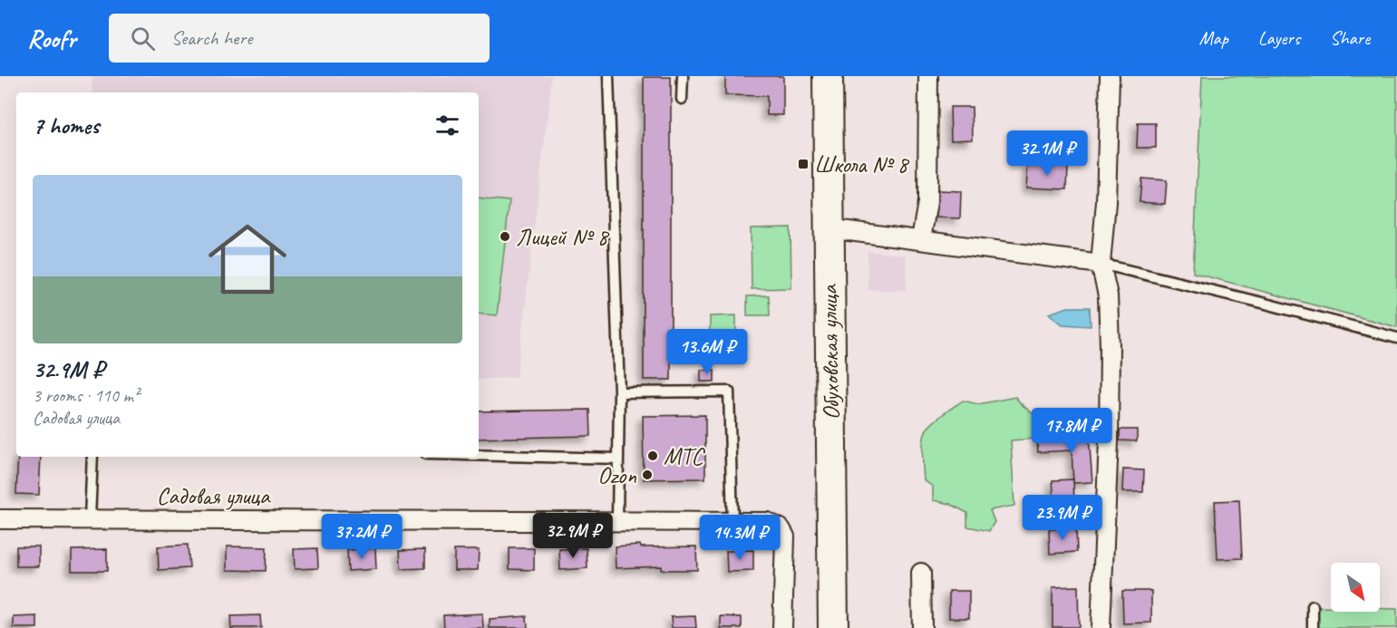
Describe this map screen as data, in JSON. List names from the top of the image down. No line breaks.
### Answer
{"streets":{"main road":["Обуховская улица"],"street":["Садовая улица"]},"places":{"transit":["Школа № 8"],"other":["Лицей № 8","МТС","Ozon"]},"north":"bottom right","page":{"header":"Roofr","search":"Search here","nav":["Map","Layers","Share"],"heading":"7 homes","price":["32.1M ₽","13.6M ₽","17.8M ₽","23.9M ₽","32.9M ₽","37.2M ₽","14.3M ₽"],"list":[{"name":"32.9M ₽","note":"3 rooms · 110 m² · Садовая улица"}]}}
